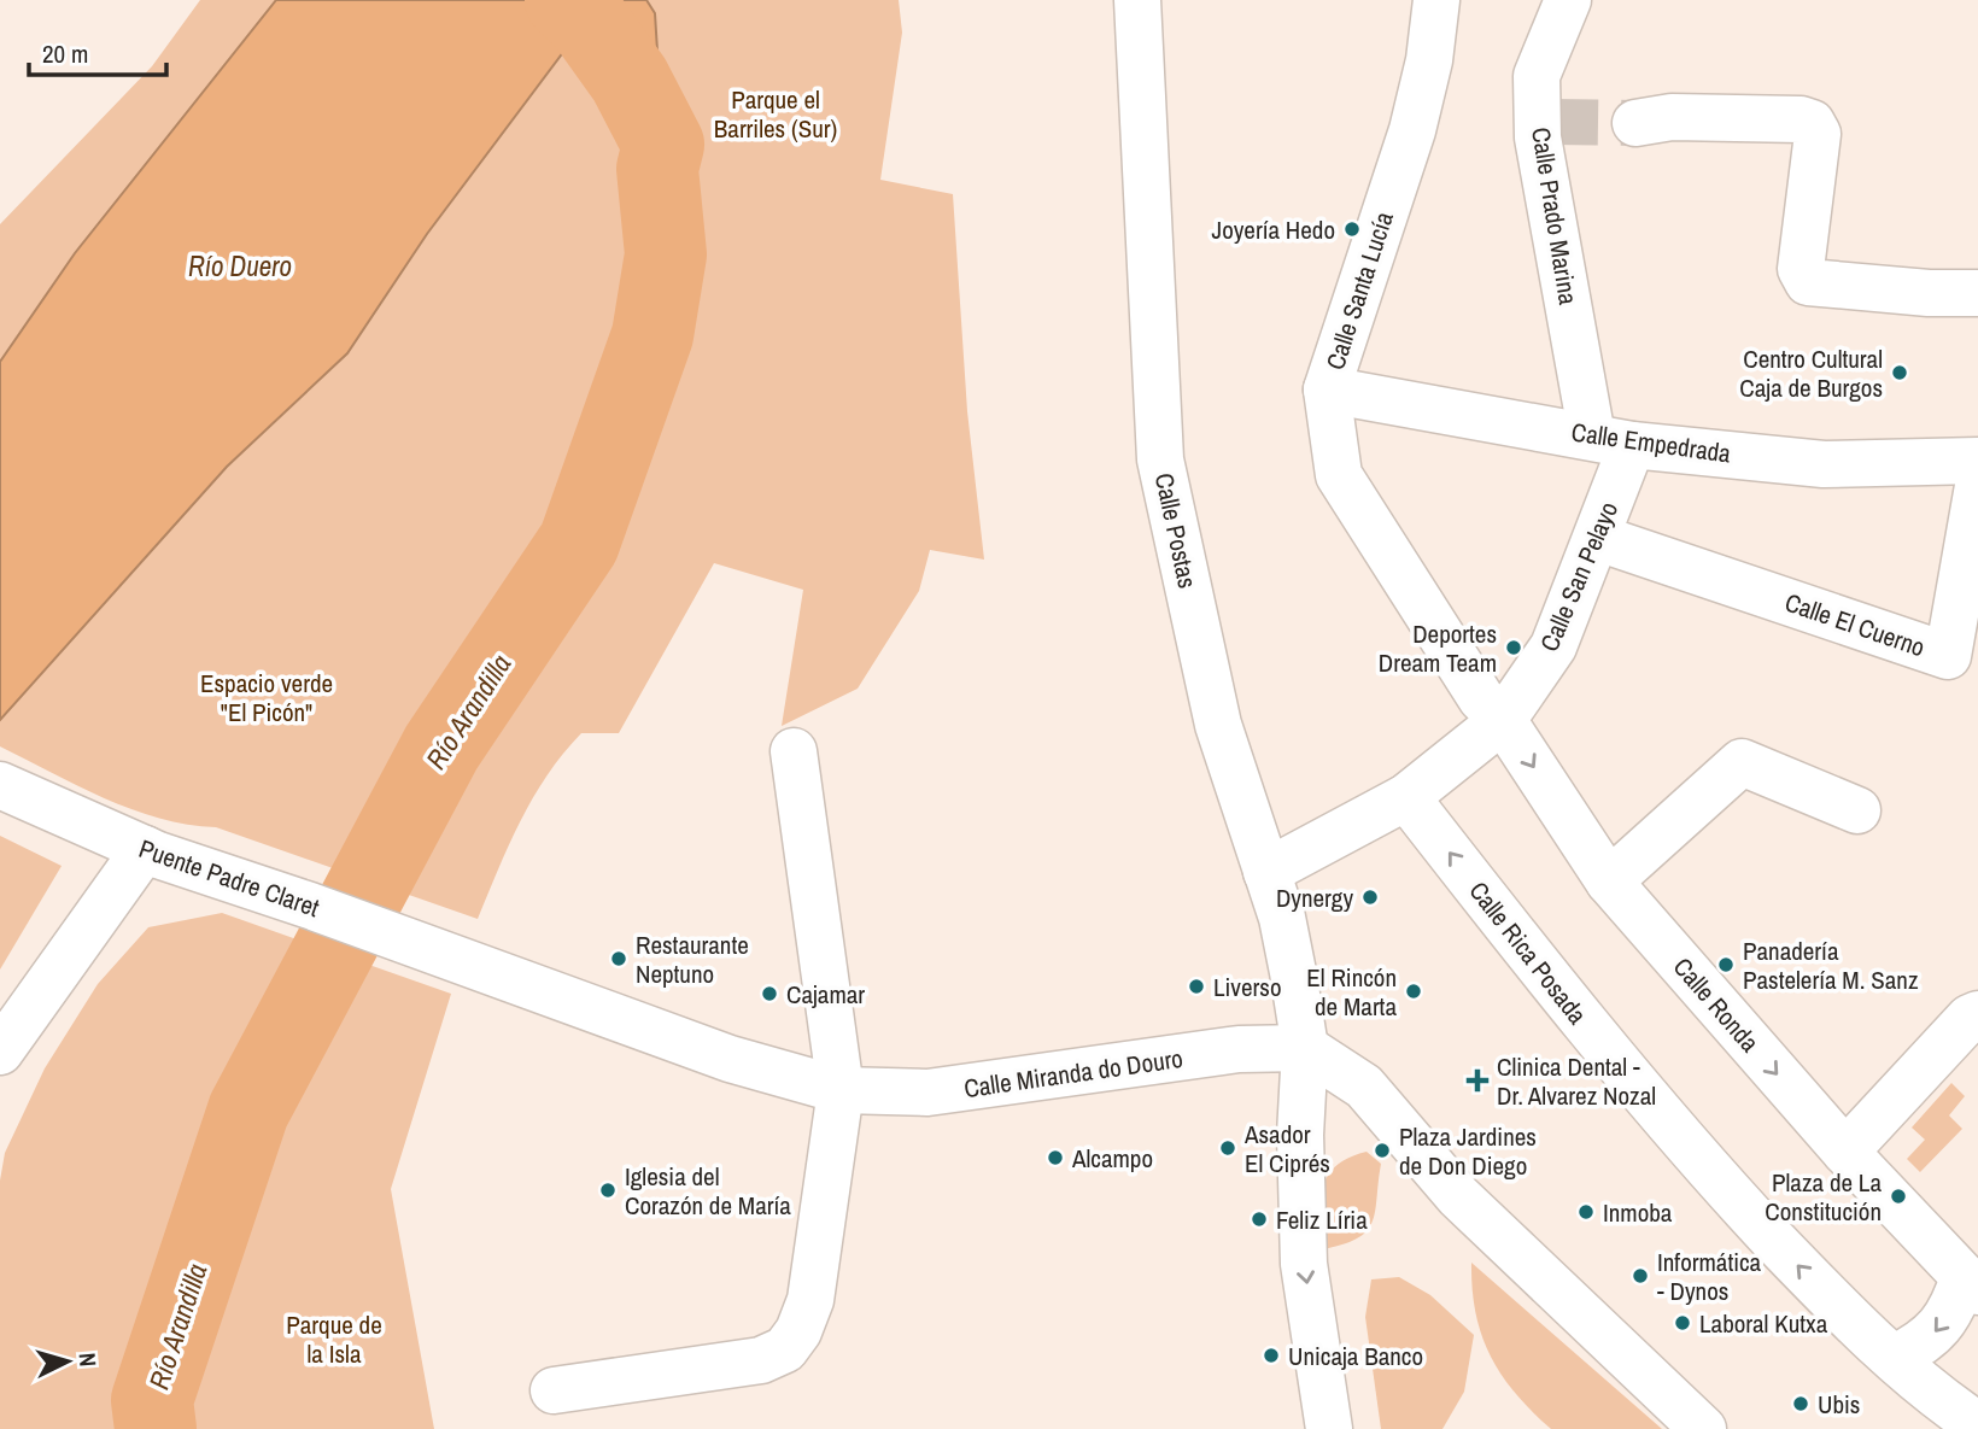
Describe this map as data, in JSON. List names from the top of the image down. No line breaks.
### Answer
{"streets":{"street":["Calle Prado Marina","Calle Santa Lucía","Calle Empedrada","Calle Postas","Calle San Pelayo","Calle El Cuerno","Puente Padre Claret","Calle Rica Posada","Calle Ronda","Calle Miranda do Douro"]},"crossings":[["Calle Prado Marina","Calle Empedrada"],["Calle Prado Marina","Calle San Pelayo"],["Calle Santa Lucía","Calle Empedrada"],["Calle Santa Lucía","Calle San Pelayo"],["Calle Santa Lucía","Calle Ronda"],["Calle Empedrada","Calle San Pelayo"],["Calle Postas","Calle San Pelayo"],["Calle Postas","Calle Miranda do Douro"],["Calle San Pelayo","Calle El Cuerno"],["Calle San Pelayo","Calle Rica Posada"],["Calle San Pelayo","Calle Ronda"],["Puente Padre Claret","Calle Miranda do Douro"]],"water":["Río Duero","Río Arandilla"],"parks":["Parque el Barriles (Sur)","Espacio verde \"El Picón\"","Parque de la Isla"],"places":{"other":["Joyería Hedo","Centro Cultural Caja de Burgos","Deportes Dream Team","Dynergy","Restaurante Neptuno","Panadería Pastelería M. Sanz","Liverso","El Rincón de Marta","Cajamar","Asador El Ciprés","Plaza Jardines de Don Diego","Alcampo","Iglesia del Corazón de María","Plaza de La Constitución","Inmoba","Feliz Líria","Informática - Dynos","Laboral Kutxa","Unicaja Banco","Ubis"],"health":["Clinica Dental - Dr. Alvarez Nozal"]},"scale_bar":"20 m","north":"right"}
